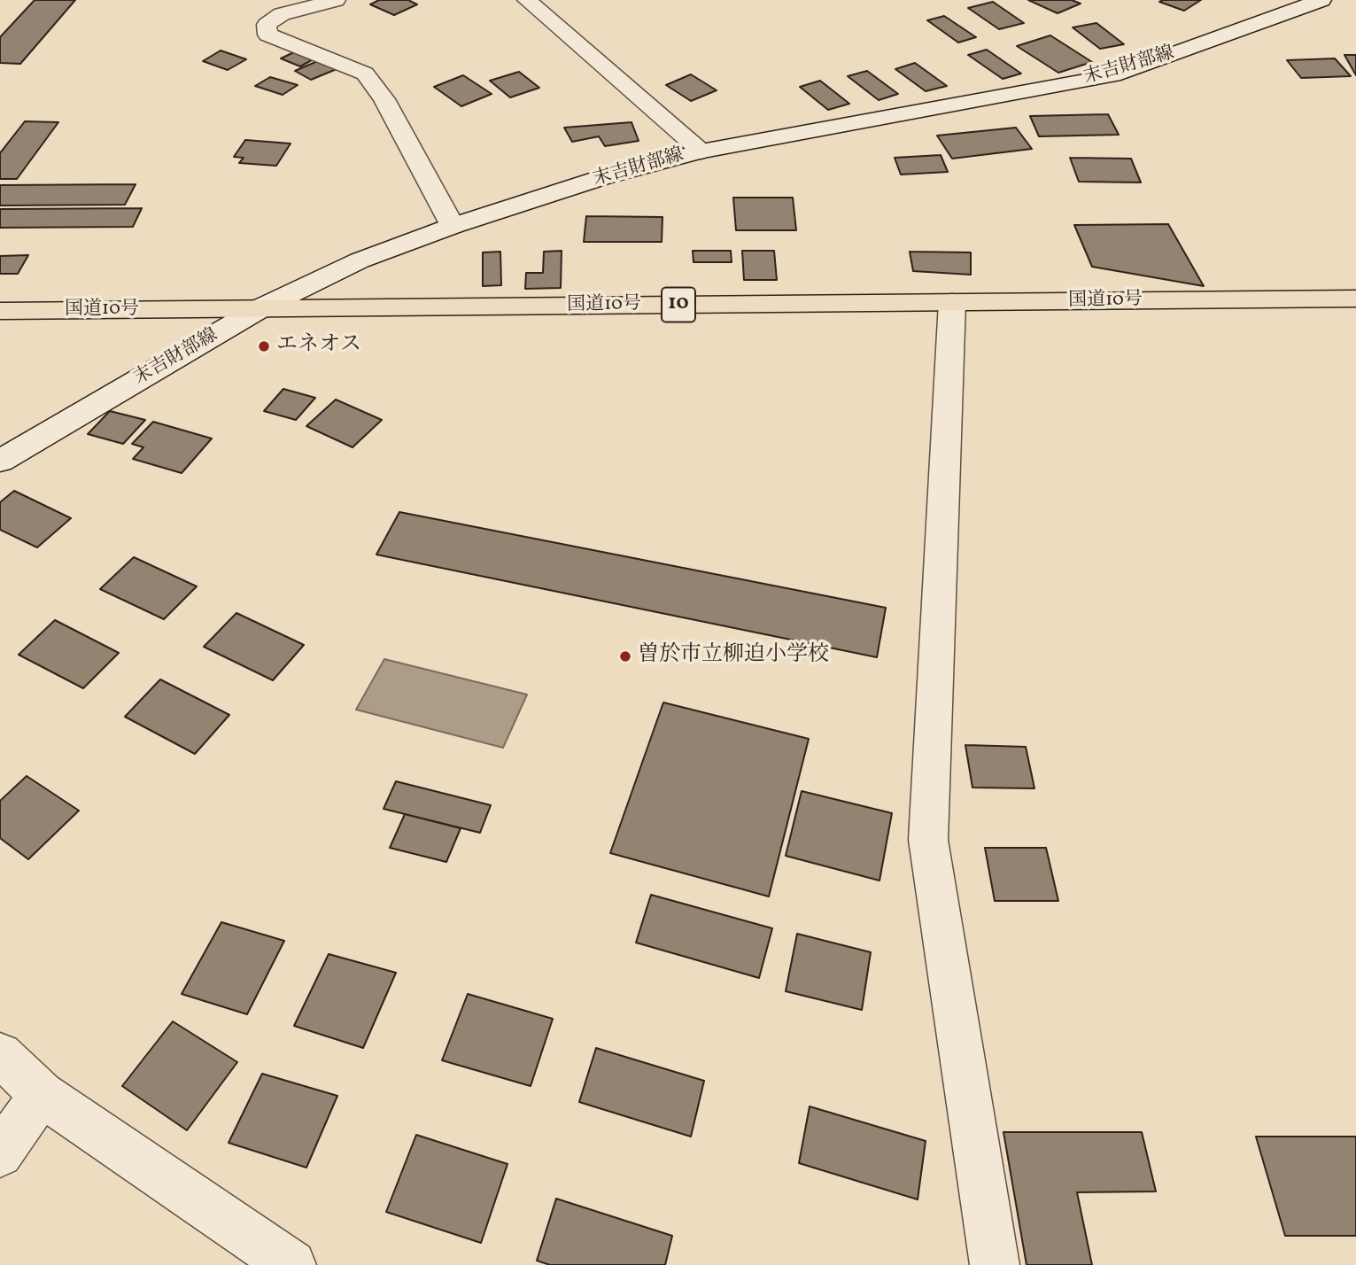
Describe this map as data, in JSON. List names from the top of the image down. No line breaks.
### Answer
{"streets":{"highway":["国道10号","10"],"street":["末吉財部線"]},"crossings":[["末吉財部線","国道10号"]],"places":["エネオス","曽於市立柳迫小学校"]}
